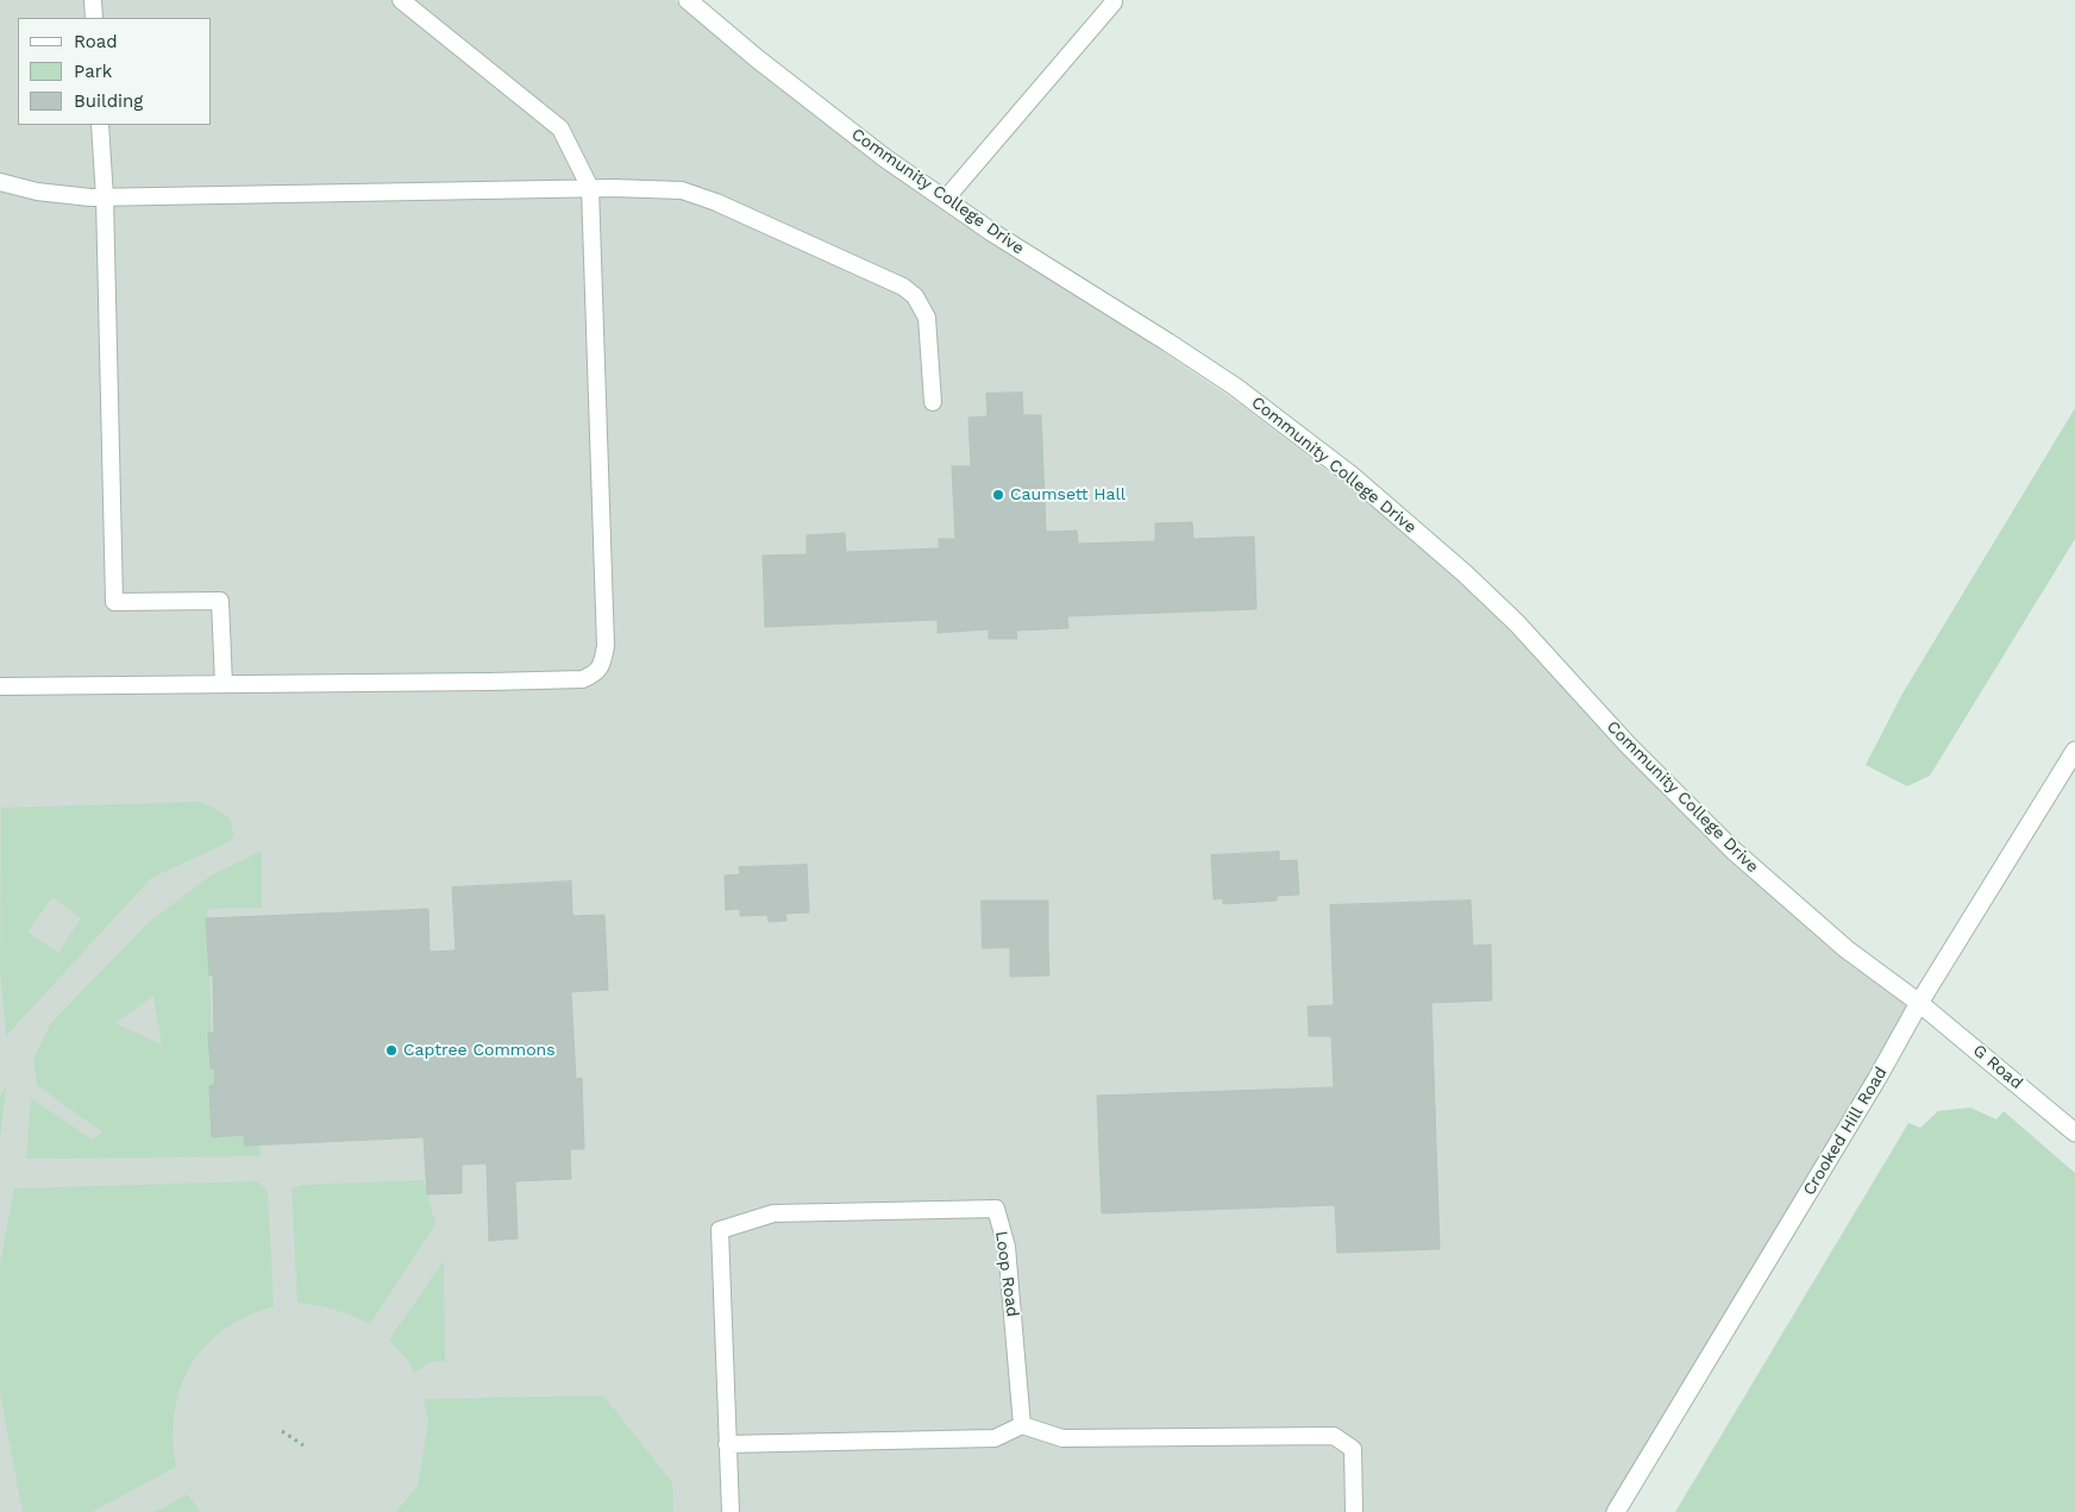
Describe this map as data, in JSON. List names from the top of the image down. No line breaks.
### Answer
{"streets":{"main road":["Community College Drive","G Road","Crooked Hill Road"],"lane":["Loop Road"]},"crossings":[["Community College Drive","G Road"],["Community College Drive","Crooked Hill Road"],["G Road","Crooked Hill Road"]],"places":["Caumsett Hall","Captree Commons"],"legend":["Road","Park","Building"]}
